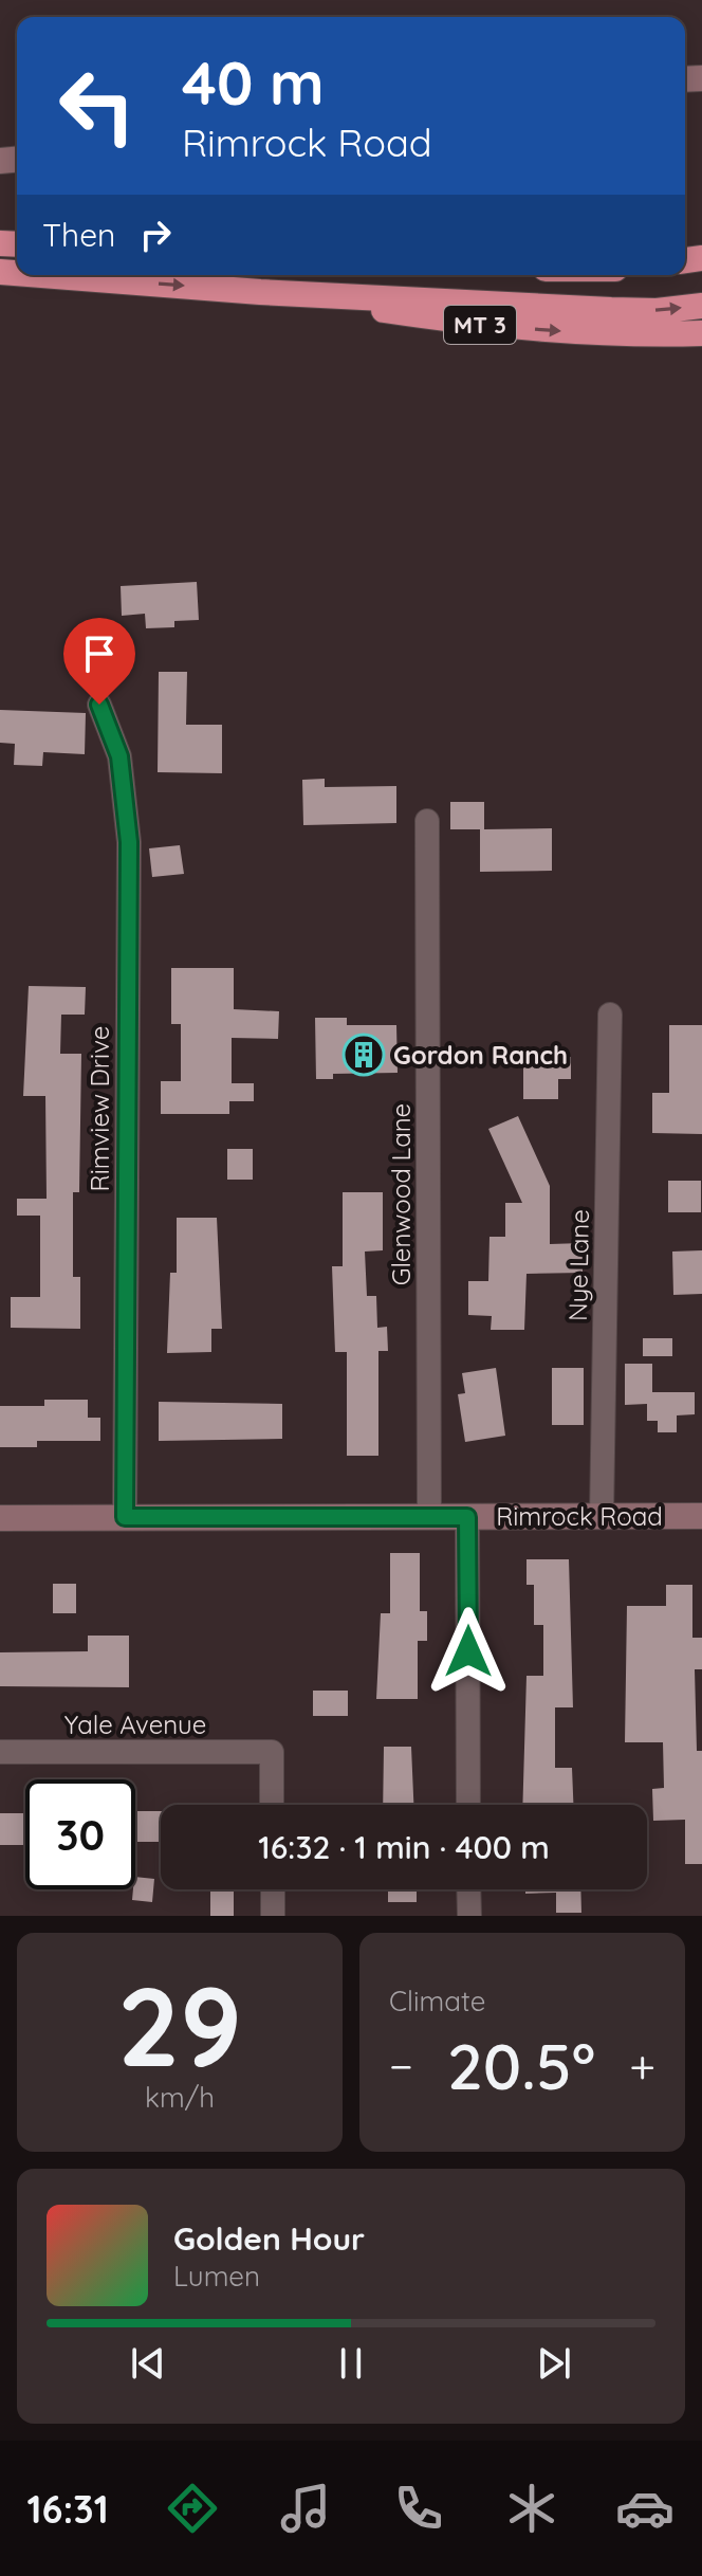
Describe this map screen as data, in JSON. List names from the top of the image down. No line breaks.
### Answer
{"streets":{"highway":["MT 3"],"main road":["Rimrock Road"],"street":["Rimview Drive","Glenwood Lane","Nye Lane","Yale Avenue"]},"crossings":[["Rimview Drive","Rimrock Road"],["Glenwood Lane","Rimrock Road"],["Nye Lane","Rimrock Road"]],"places":{"building":["Gordon Ranch"]},"page":{"turn":["40 m","Rimrock Road"],"then":"Then","limit":"30","trip":"16:32 · 1 min · 400 m","tile":[["29","km/h"],"Climate"],"heat":["−","20.5°","+"],"song":["Golden Hour","Lumen"],"tabs":"16:31"}}
